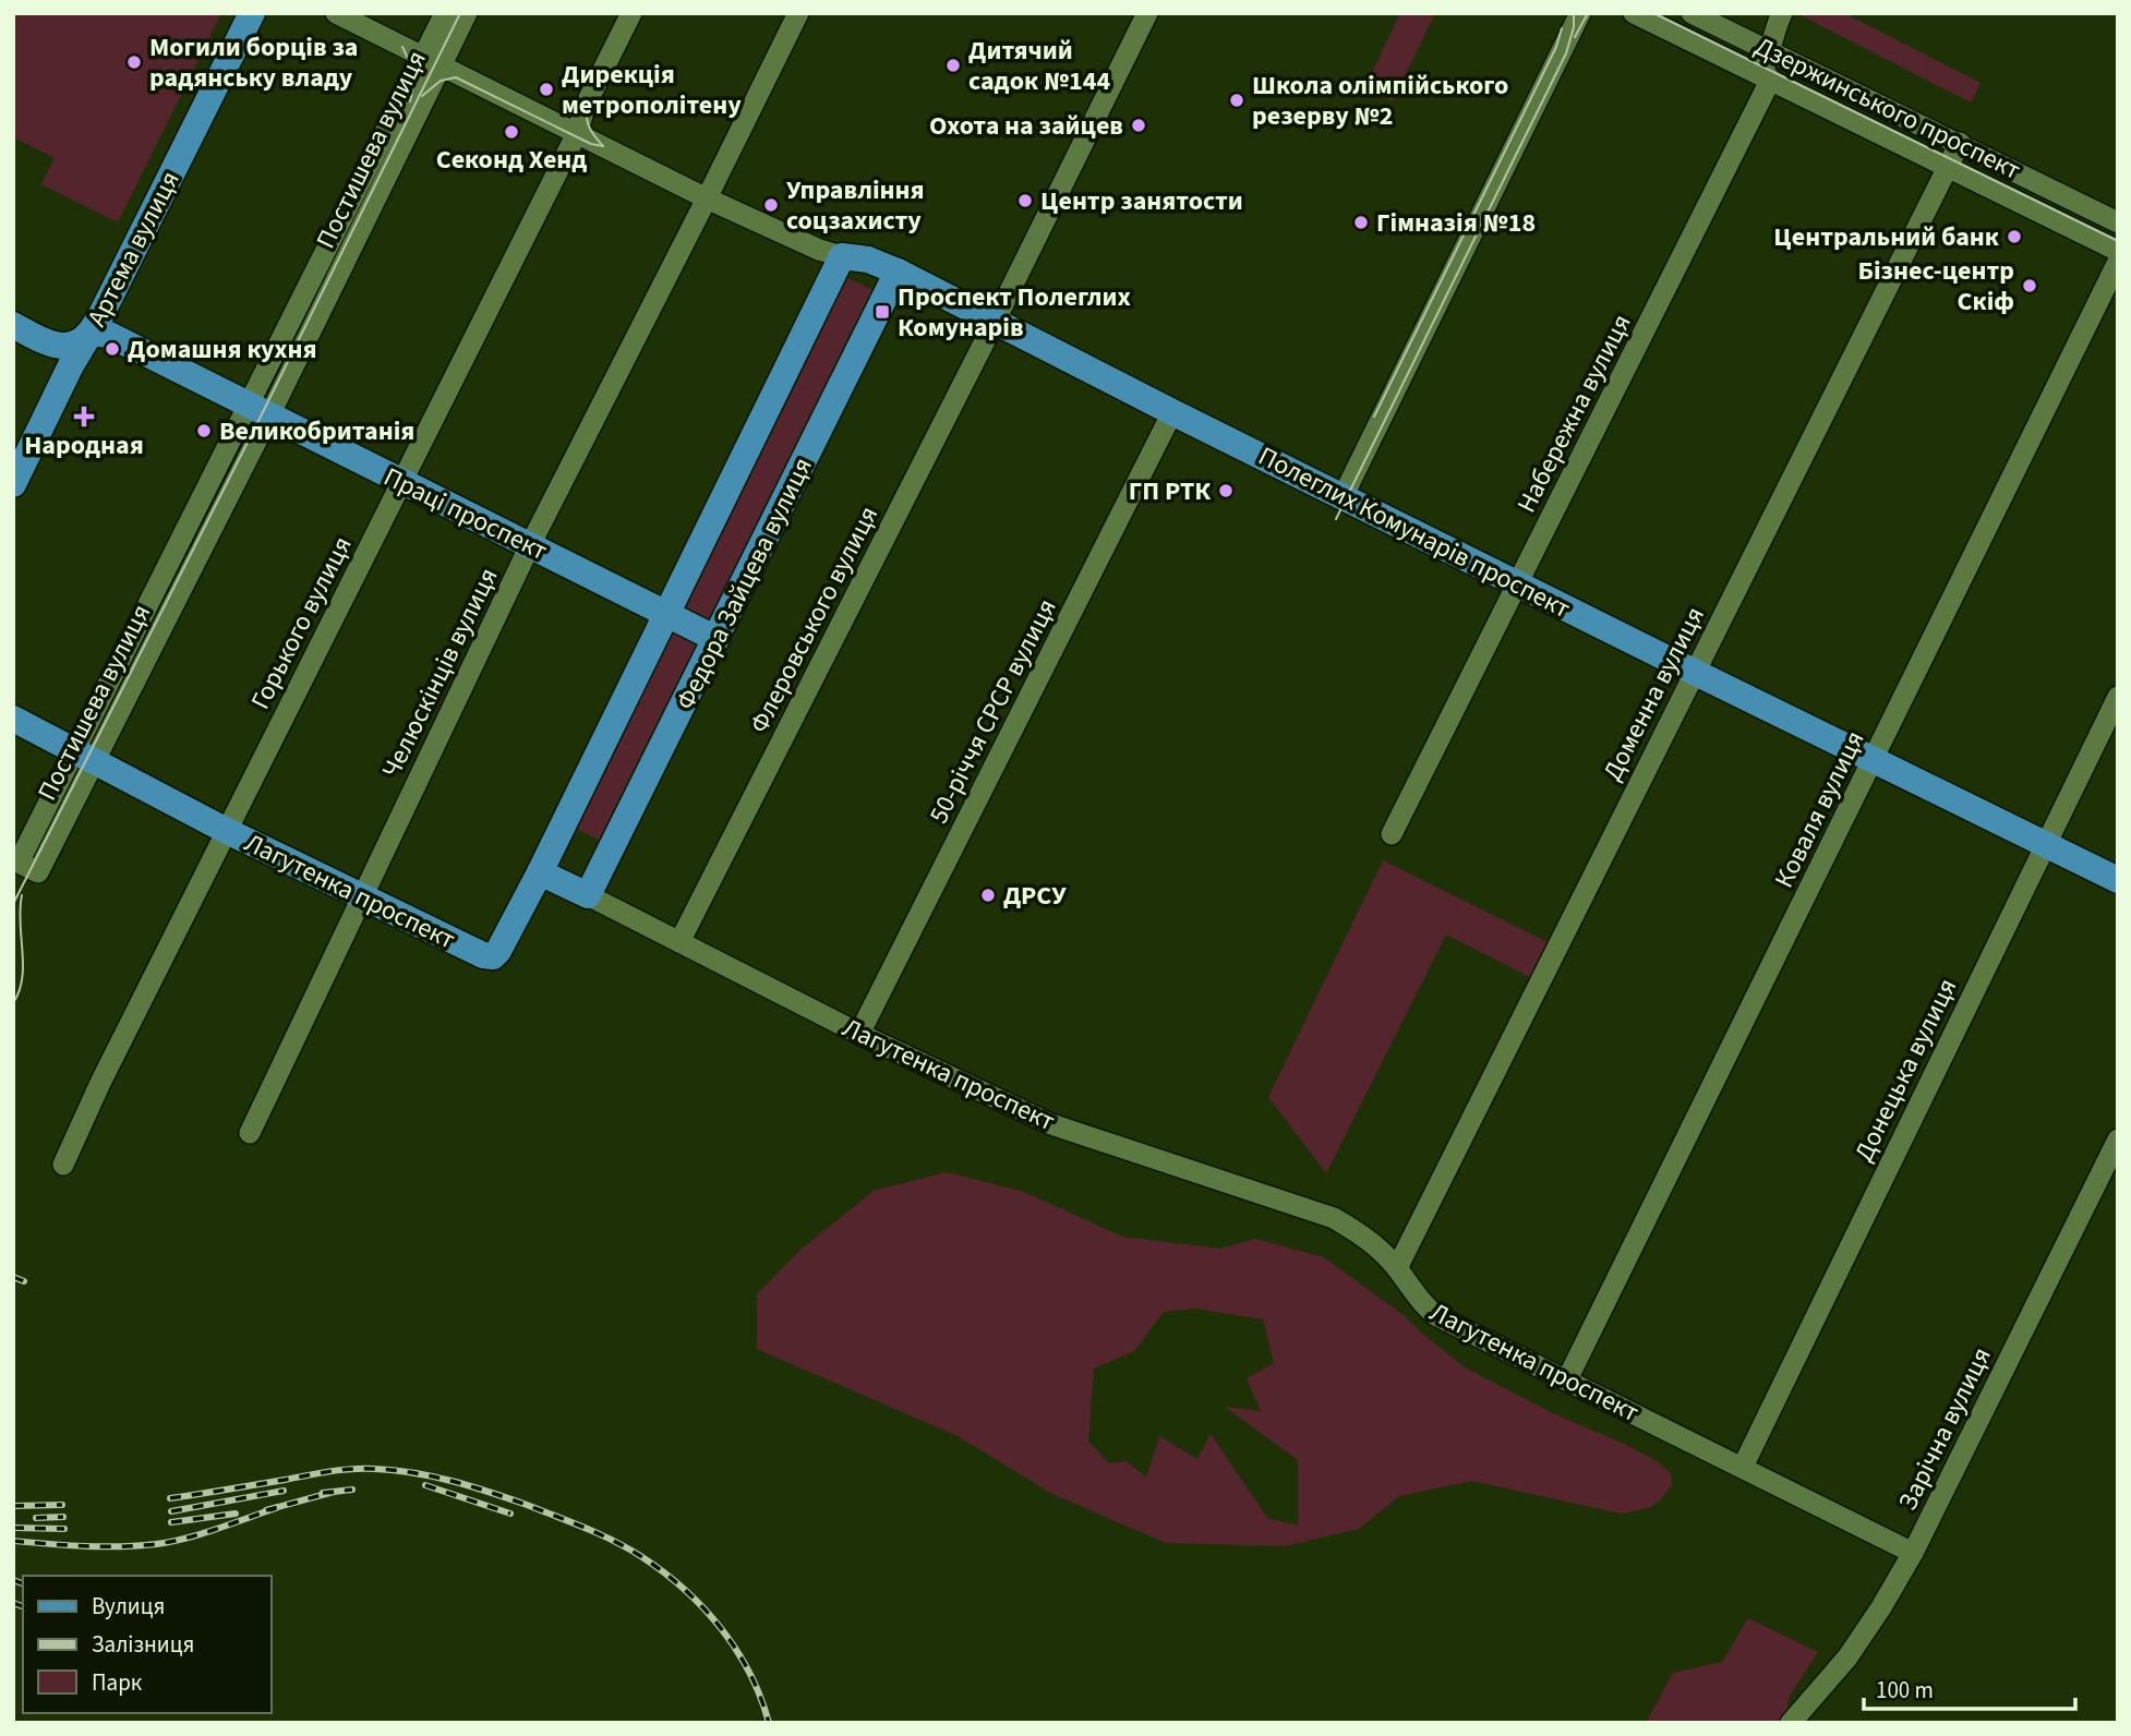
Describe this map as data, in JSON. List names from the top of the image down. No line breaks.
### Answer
{"streets":{"main road":["Артема вулиця","Праці проспект","Полеглих Комунарів проспект","Федора Зайцева вулиця","Лагутенка проспект"],"street":["Дзержинського проспект","Постишева вулиця","Набережна вулиця","Флеровського вулиця","Горького вулиця","Челюскінців вулиця","Доменна вулиця","50-річчя СРСР вулиця","Коваля вулиця","Донецька вулиця","Зарічна вулиця"]},"crossings":[["Дзержинського проспект","Набережна вулиця"],["Дзержинського проспект","Доменна вулиця"],["Постишева вулиця","Праці проспект"],["Постишева вулиця","Лагутенка проспект"],["Артема вулиця","Праці проспект"],["Набережна вулиця","Полеглих Комунарів проспект"],["Праці проспект","Федора Зайцева вулиця"],["Праці проспект","Горького вулиця"],["Праці проспект","Челюскінців вулиця"],["Полеглих Комунарів проспект","Федора Зайцева вулиця"],["Полеглих Комунарів проспект","Флеровського вулиця"],["Полеглих Комунарів проспект","Горького вулиця"],["Полеглих Комунарів проспект","Челюскінців вулиця"],["Полеглих Комунарів проспект","Доменна вулиця"],["Полеглих Комунарів проспект","50-річчя СРСР вулиця"],["Полеглих Комунарів проспект","Коваля вулиця"],["Полеглих Комунарів проспект","Донецька вулиця"],["Федора Зайцева вулиця","Лагутенка проспект"],["Флеровського вулиця","Лагутенка проспект"],["Горького вулиця","Лагутенка проспект"],["Челюскінців вулиця","Лагутенка проспект"],["Доменна вулиця","Лагутенка проспект"],["50-річчя СРСР вулиця","Лагутенка проспект"],["Коваля вулиця","Лагутенка проспект"],["Лагутенка проспект","Донецька вулиця"],["Лагутенка проспект","Зарічна вулиця"]],"places":{"other":["Могили борців за радянську владу","Дитячий садок №144","Дирекція метрополітену","Школа олімпійського резерву №2","Охота на зайцев","Секонд Хенд","Центр занятости","Управління соцзахисту","Гімназія №18","Центральний банк","Бізнес-центр Скіф","Домашня кухня","Великобританія","ГП РТК","ДРСУ"],"transit":["Проспект Полеглих Комунарів"],"health":["Народная"]},"legend":["Вулиця","Залізниця","Парк"],"scale_bar":"100 m"}
